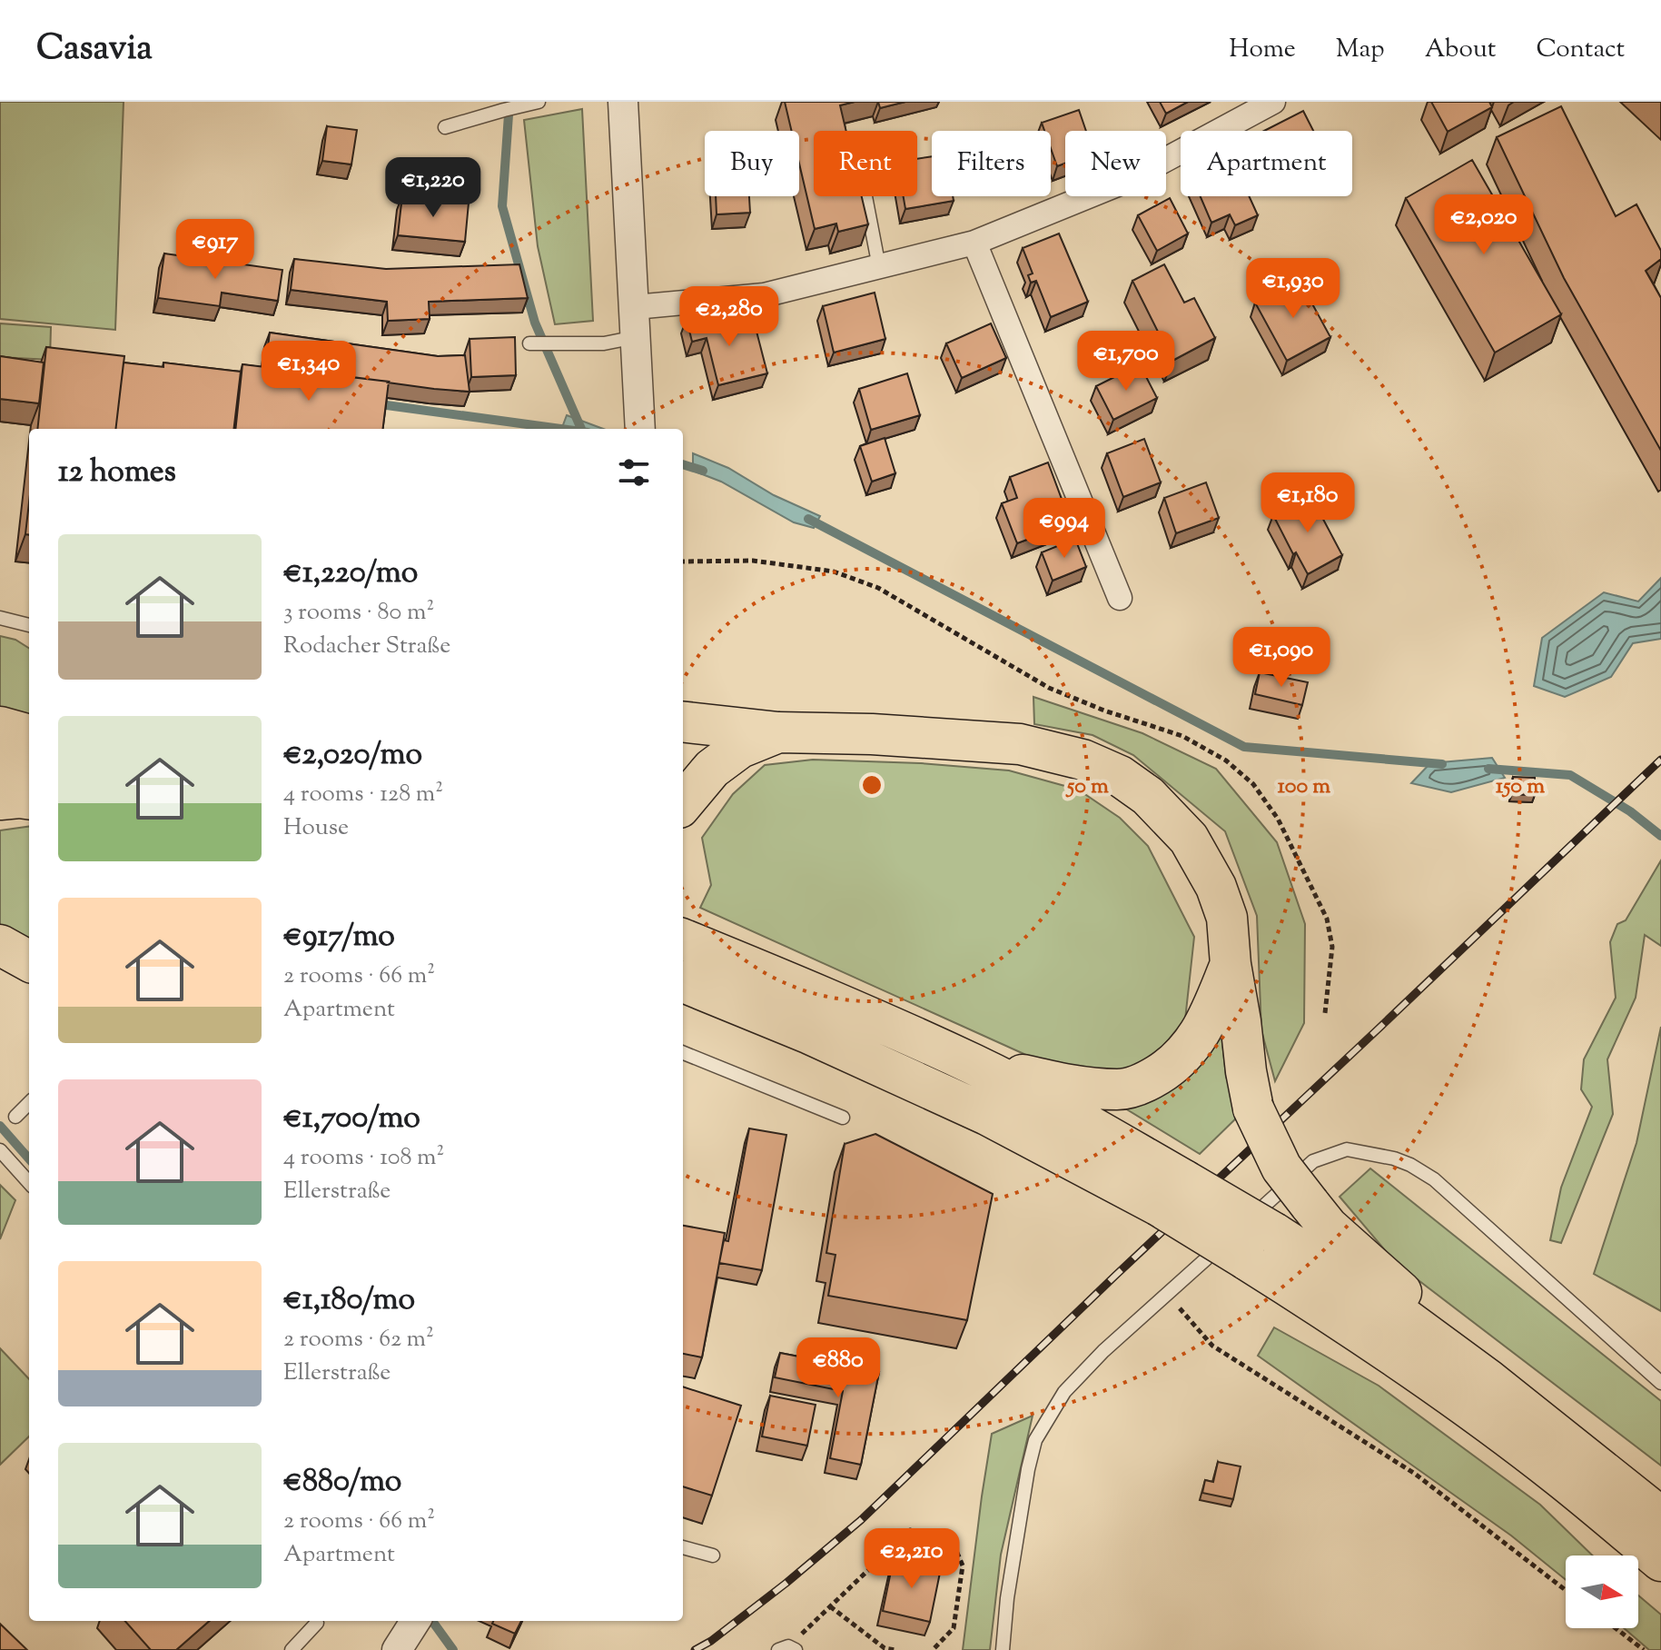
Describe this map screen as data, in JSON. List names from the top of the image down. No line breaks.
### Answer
{"north":"right","page":{"header":"Casavia","nav":["Home","Map","About","Contact"],"chip":["Buy","Rent","Filters","New","Apartment"],"price":["€1,220","€2,020","€917","€1,930","€2,280","€1,700","€1,340","€1,180","€994","€1,090","€880","€2,210"],"heading":"12 homes","list":[{"name":"€1,220/mo","note":"3 rooms · 80 m² · Rodacher Straße"},{"name":"€2,020/mo","note":"4 rooms · 128 m² · House"},{"name":"€917/mo","note":"2 rooms · 66 m² · Apartment"},{"name":"€1,700/mo","note":"4 rooms · 108 m² · Ellerstraße"},{"name":"€1,180/mo","note":"2 rooms · 62 m² · Ellerstraße"},{"name":"€880/mo","note":"2 rooms · 66 m² · Apartment"}]},"rings":["50 m","100 m","150 m"]}
